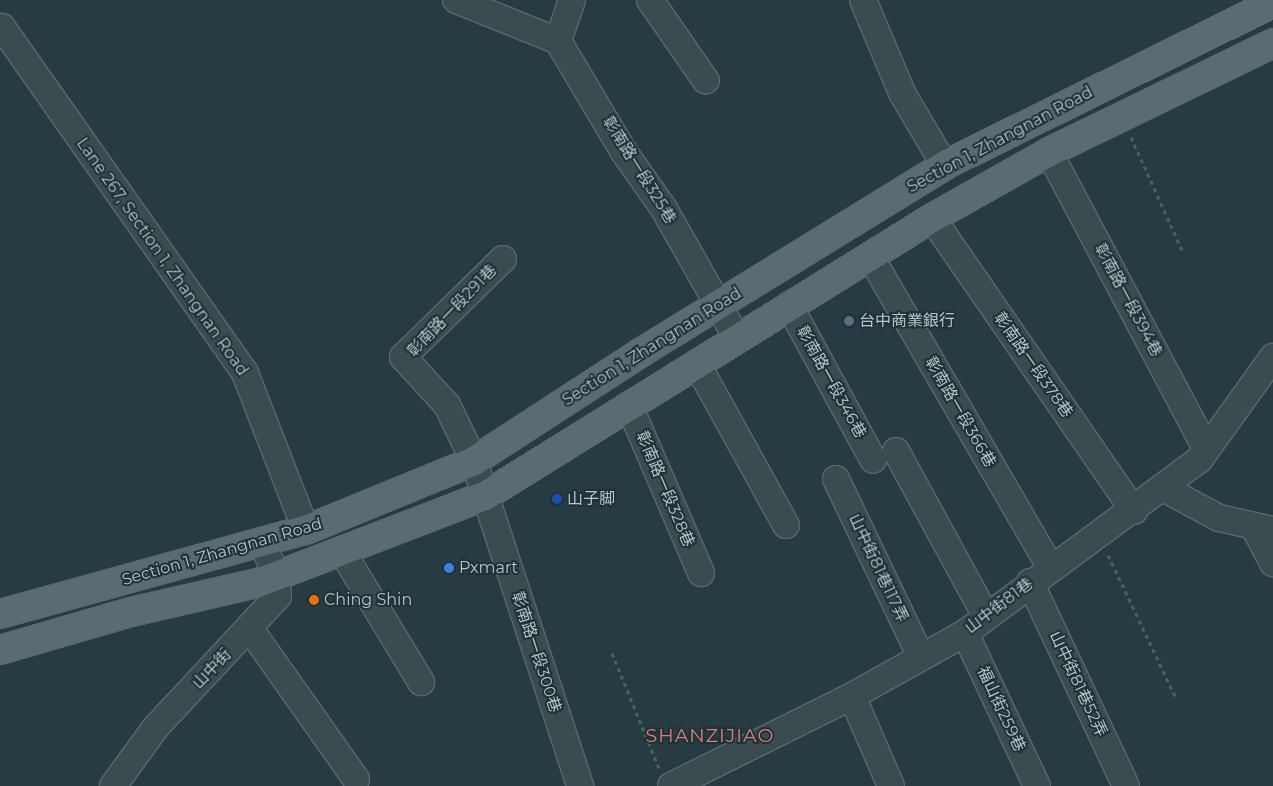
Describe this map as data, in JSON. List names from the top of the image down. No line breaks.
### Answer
{"streets":{"main road":["Section 1, Zhangnan Road"],"street":["彰南路一段325巷","Lane 267, Section 1, Zhangnan Road","彰南路一段394巷","彰南路一段291巷","彰南路一段378巷","彰南路一段346巷","彰南路一段366巷","彰南路一段328巷","山中街81巷117弄","山中街81巷","彰南路一段300巷","山中街","山中街81巷52弄","福山街259巷"]},"crossings":[["Section 1, Zhangnan Road","彰南路一段325巷"],["Section 1, Zhangnan Road","Lane 267, Section 1, Zhangnan Road"],["Section 1, Zhangnan Road","彰南路一段394巷"],["Section 1, Zhangnan Road","彰南路一段291巷"],["Section 1, Zhangnan Road","彰南路一段378巷"],["Section 1, Zhangnan Road","彰南路一段346巷"],["Section 1, Zhangnan Road","彰南路一段366巷"],["Section 1, Zhangnan Road","彰南路一段328巷"],["Section 1, Zhangnan Road","彰南路一段300巷"],["Section 1, Zhangnan Road","山中街"],["彰南路一段394巷","山中街81巷"],["彰南路一段291巷","彰南路一段300巷"],["彰南路一段378巷","山中街81巷"],["彰南路一段346巷","山中街81巷"],["彰南路一段366巷","山中街81巷"],["彰南路一段366巷","山中街81巷52弄"],["山中街81巷117弄","山中街81巷"],["山中街81巷","山中街81巷52弄"],["山中街81巷","福山街259巷"]],"districts":["SHANZIJIAO"],"places":["台中商業銀行","山子脚","Pxmart","Ching Shin"]}
